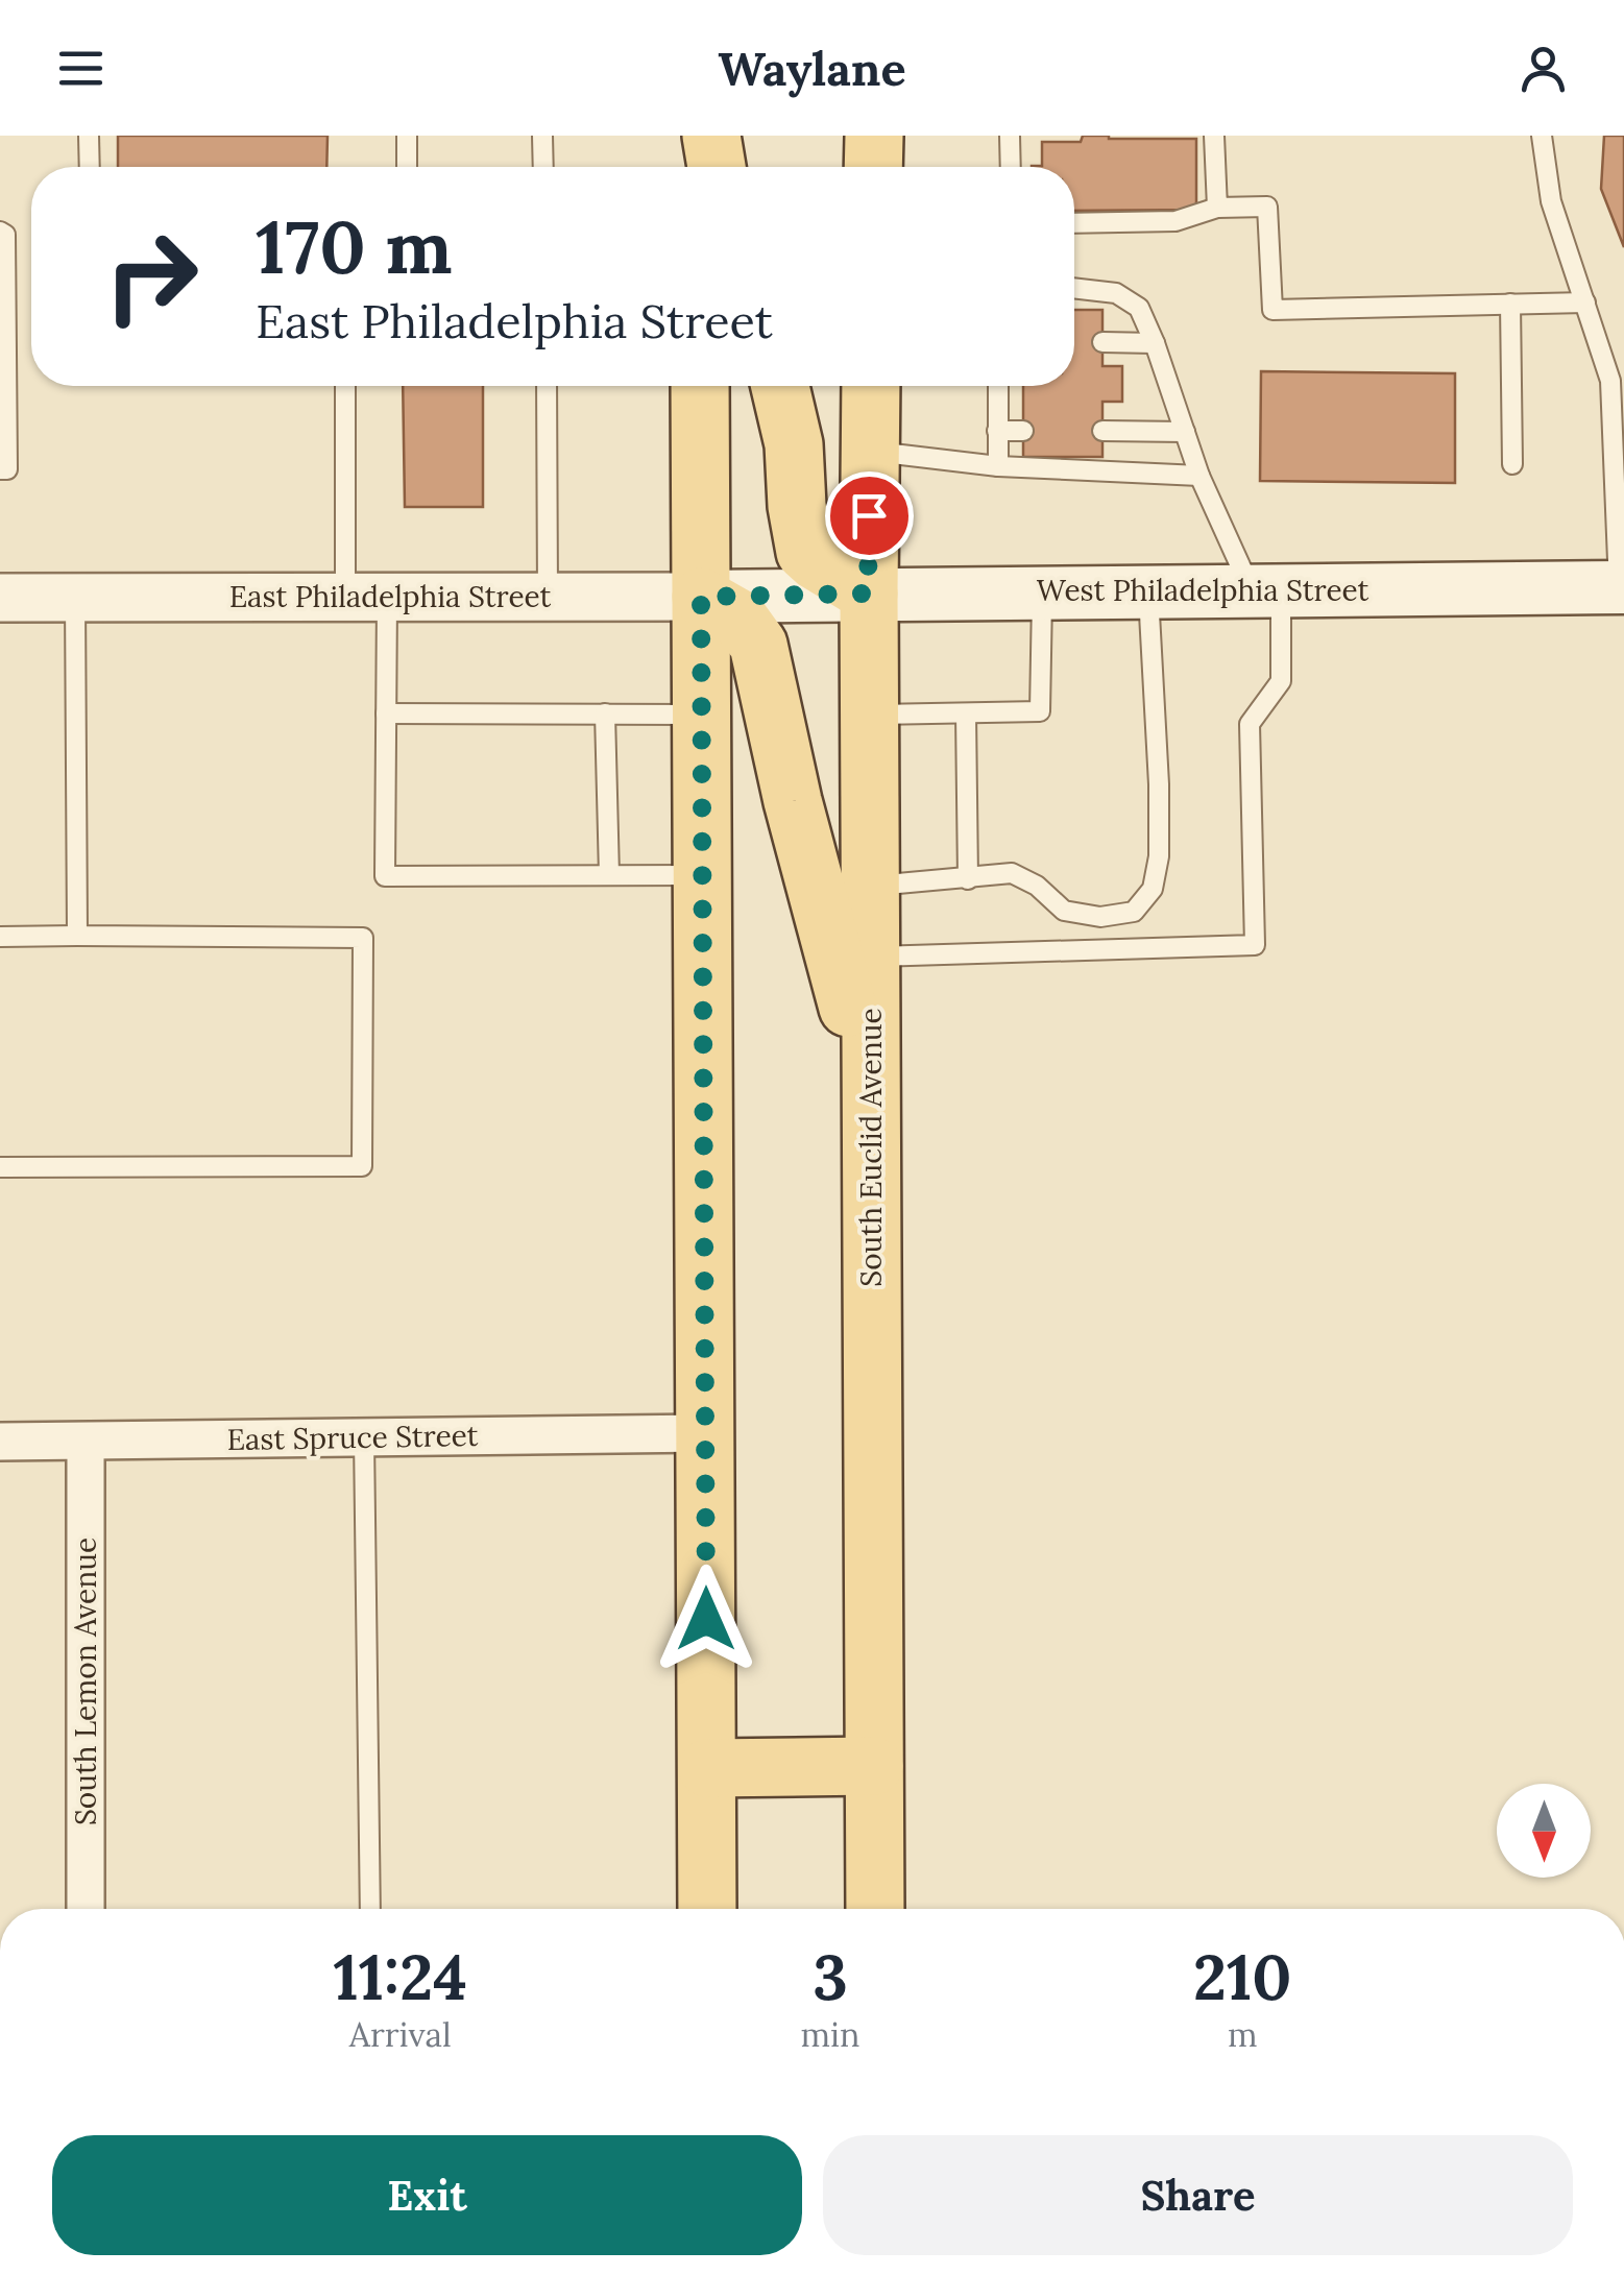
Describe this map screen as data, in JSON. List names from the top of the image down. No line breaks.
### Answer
{"streets":{"main road":["West Philadelphia Street","East Philadelphia Street","South Euclid Avenue"],"street":["East Spruce Street","South Lemon Avenue"]},"crossings":[["West Philadelphia Street","East Philadelphia Street"],["West Philadelphia Street","South Euclid Avenue"],["East Spruce Street","South Lemon Avenue"]],"north":"bottom","page":{"header":"Waylane","turn":["170 m","East Philadelphia Street"],"eta":["11:24","Arrival","3","min","210","m"],"buttons":["Exit","Share"]}}
